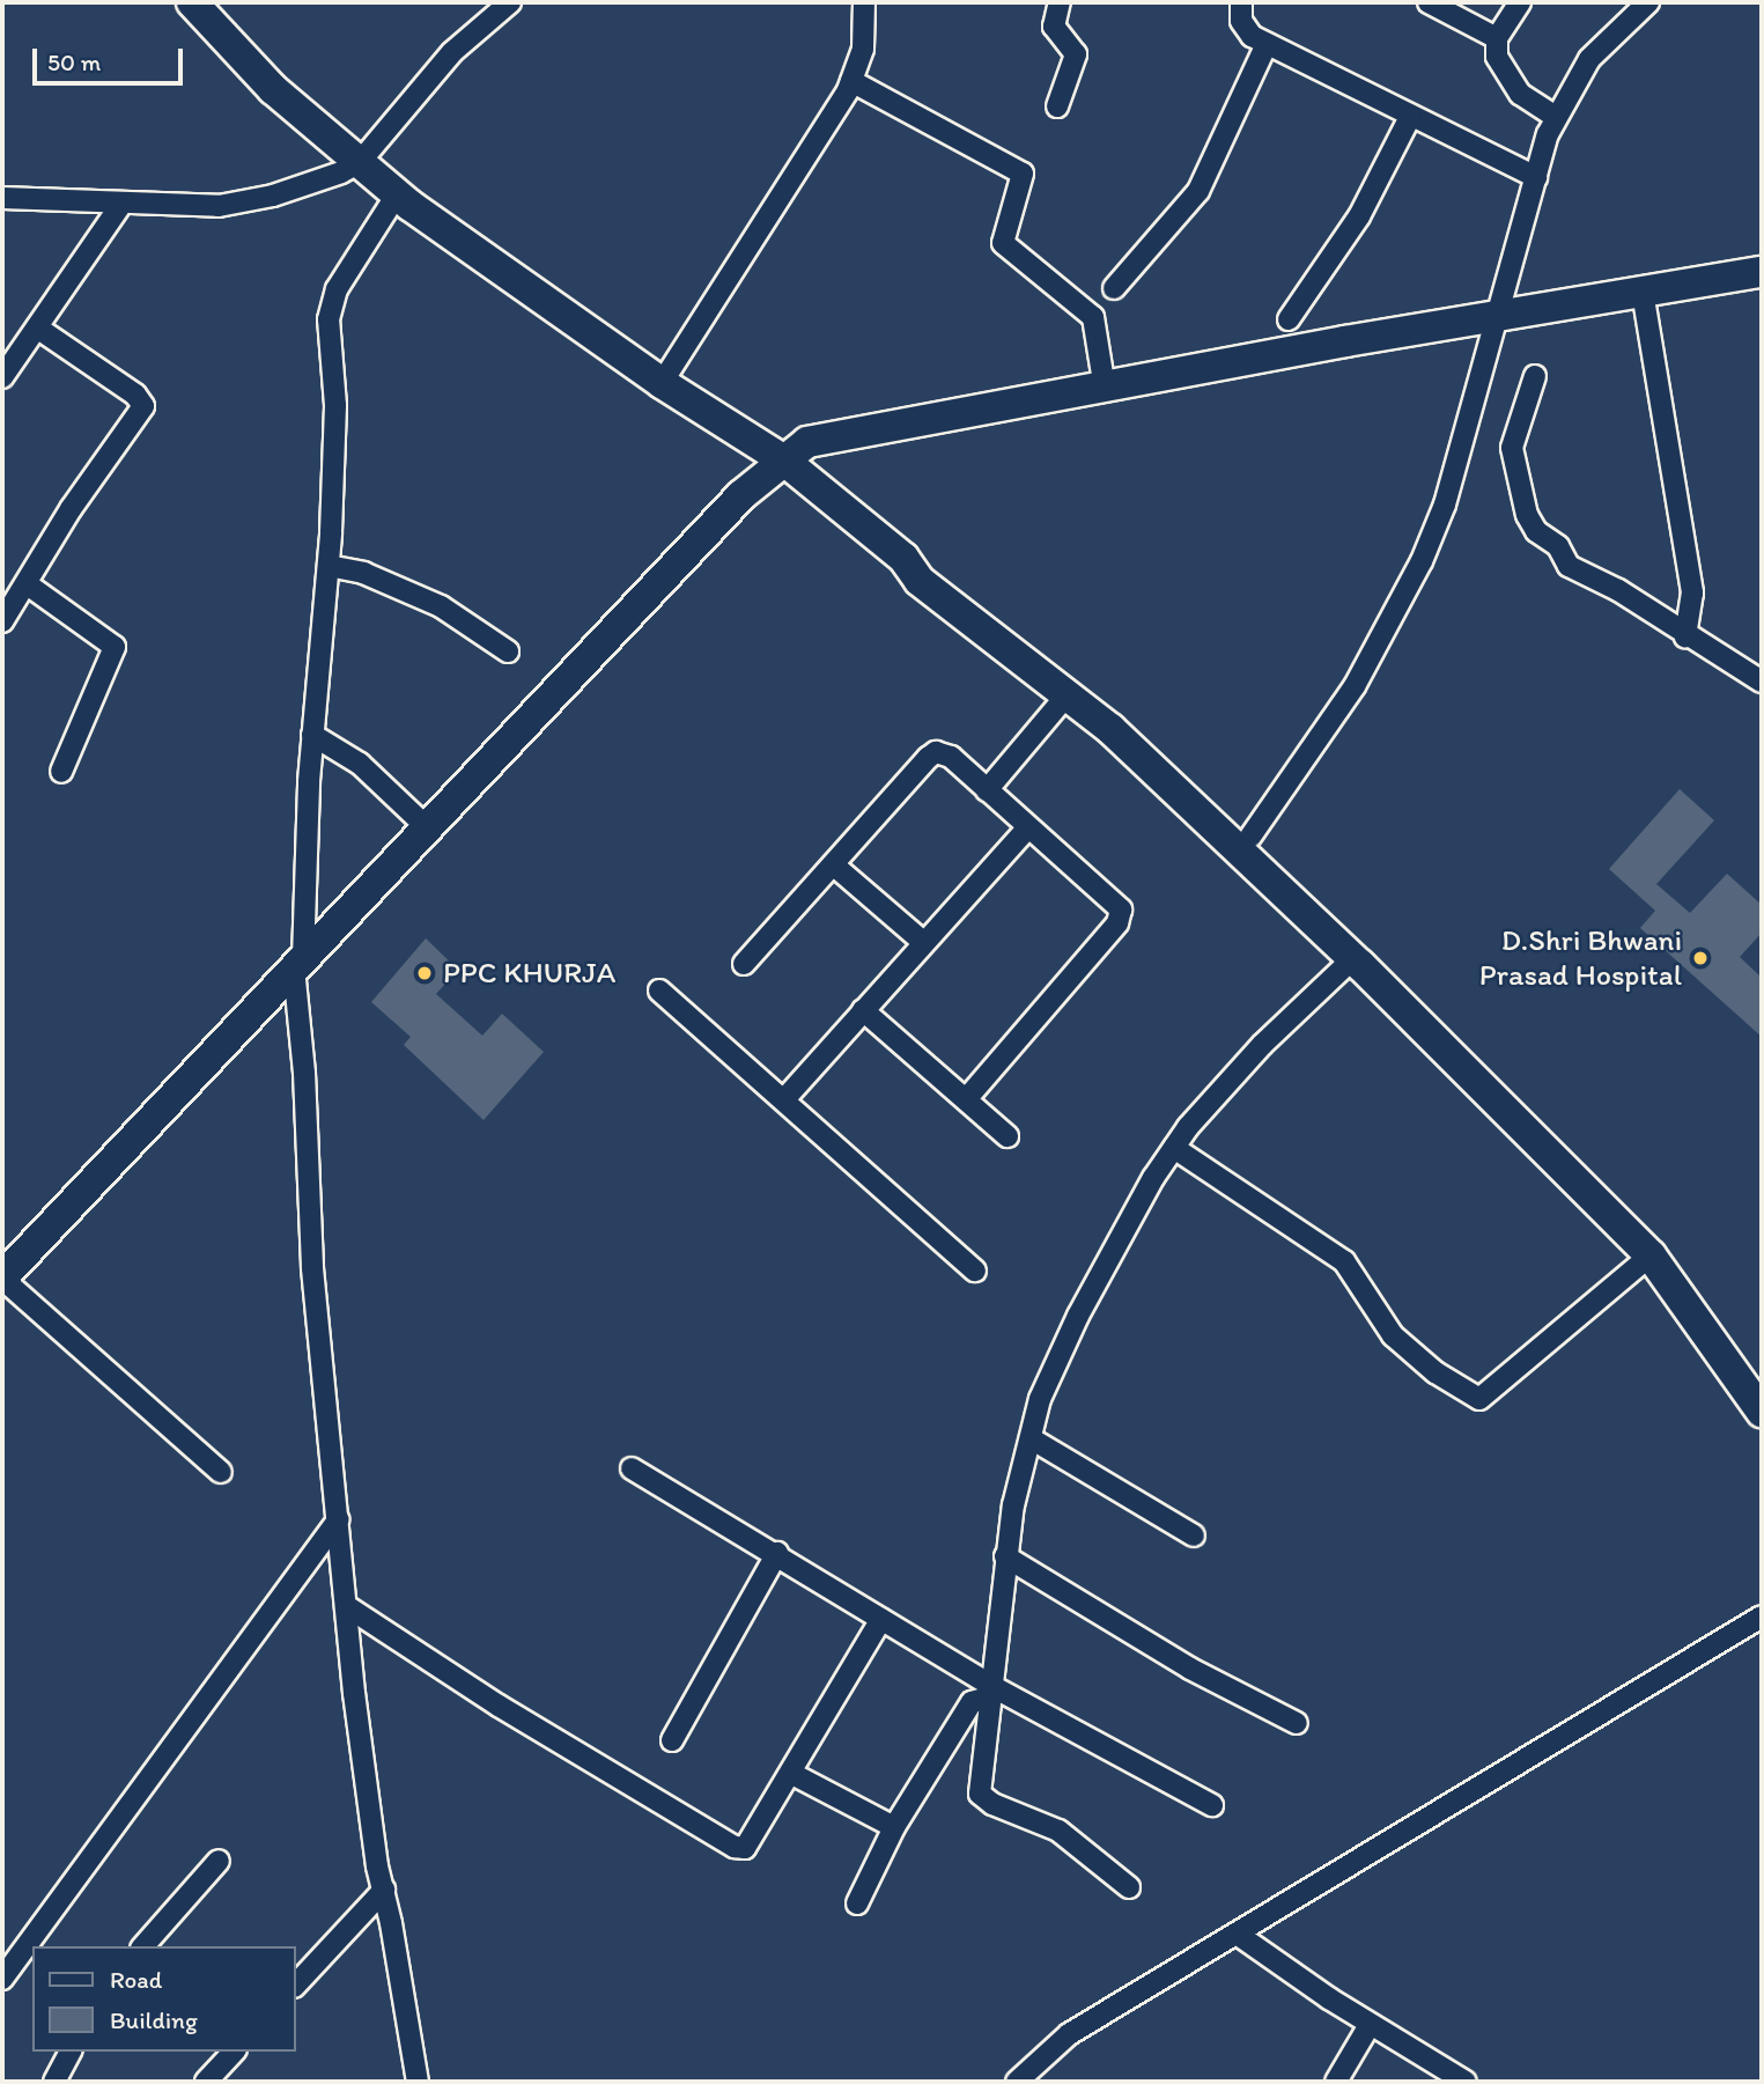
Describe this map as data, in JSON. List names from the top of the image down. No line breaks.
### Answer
{"places":["D.Shri Bhwani Prasad Hospital","PPC KHURJA"],"legend":["Road","Building"],"scale_bar":"50 m"}
